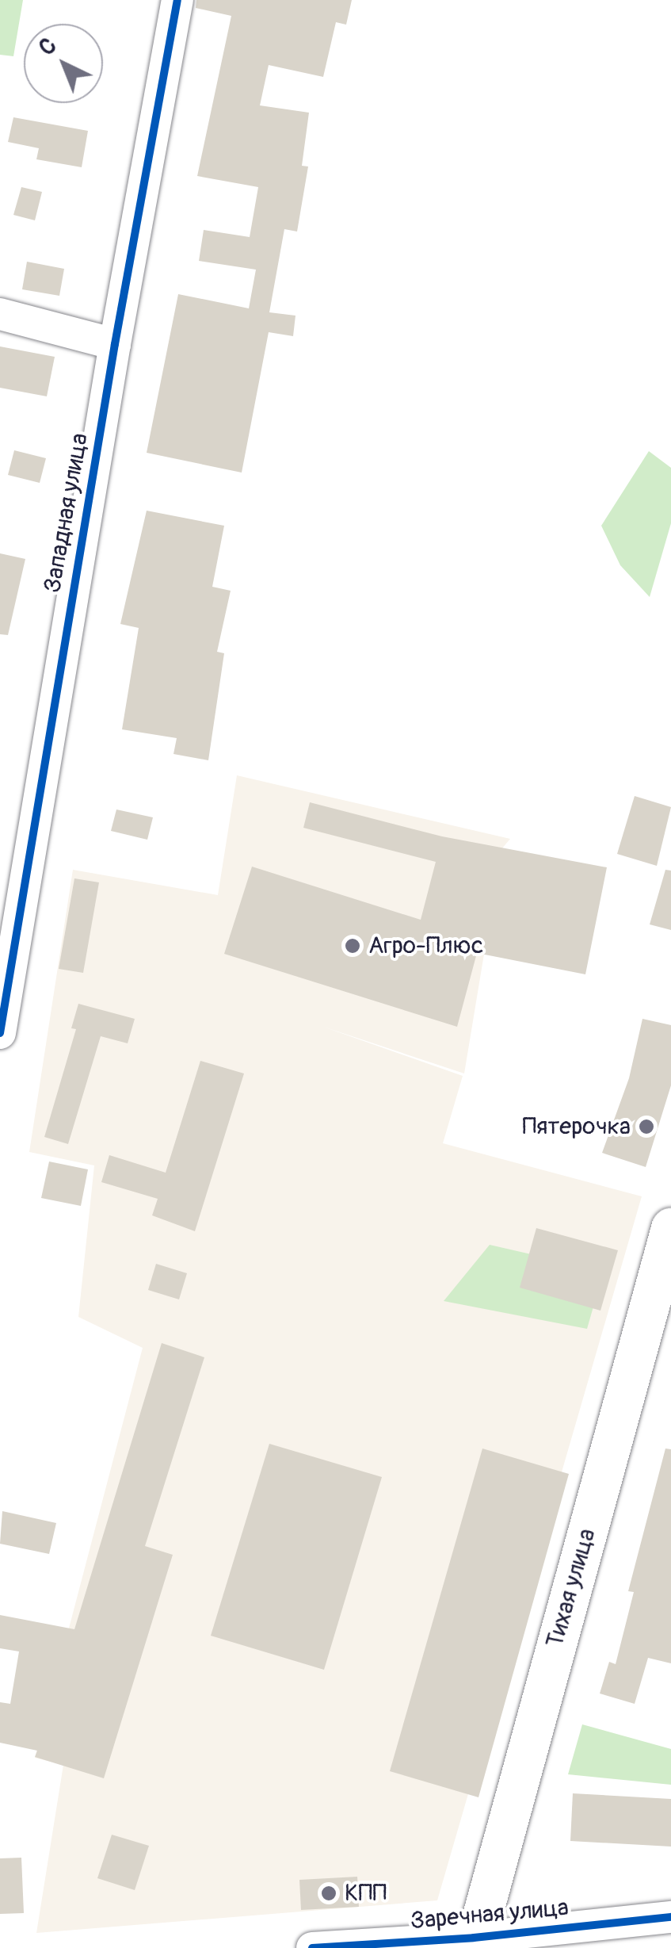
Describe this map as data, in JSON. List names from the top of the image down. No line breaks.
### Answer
{"streets":{"main road":["Тихая улица"],"street":["Западная улица","Заречная улица"]},"crossings":[["Тихая улица","Заречная улица"]],"places":["Агро-Плюс","Пятерочка","КПП"],"north":"top left"}
